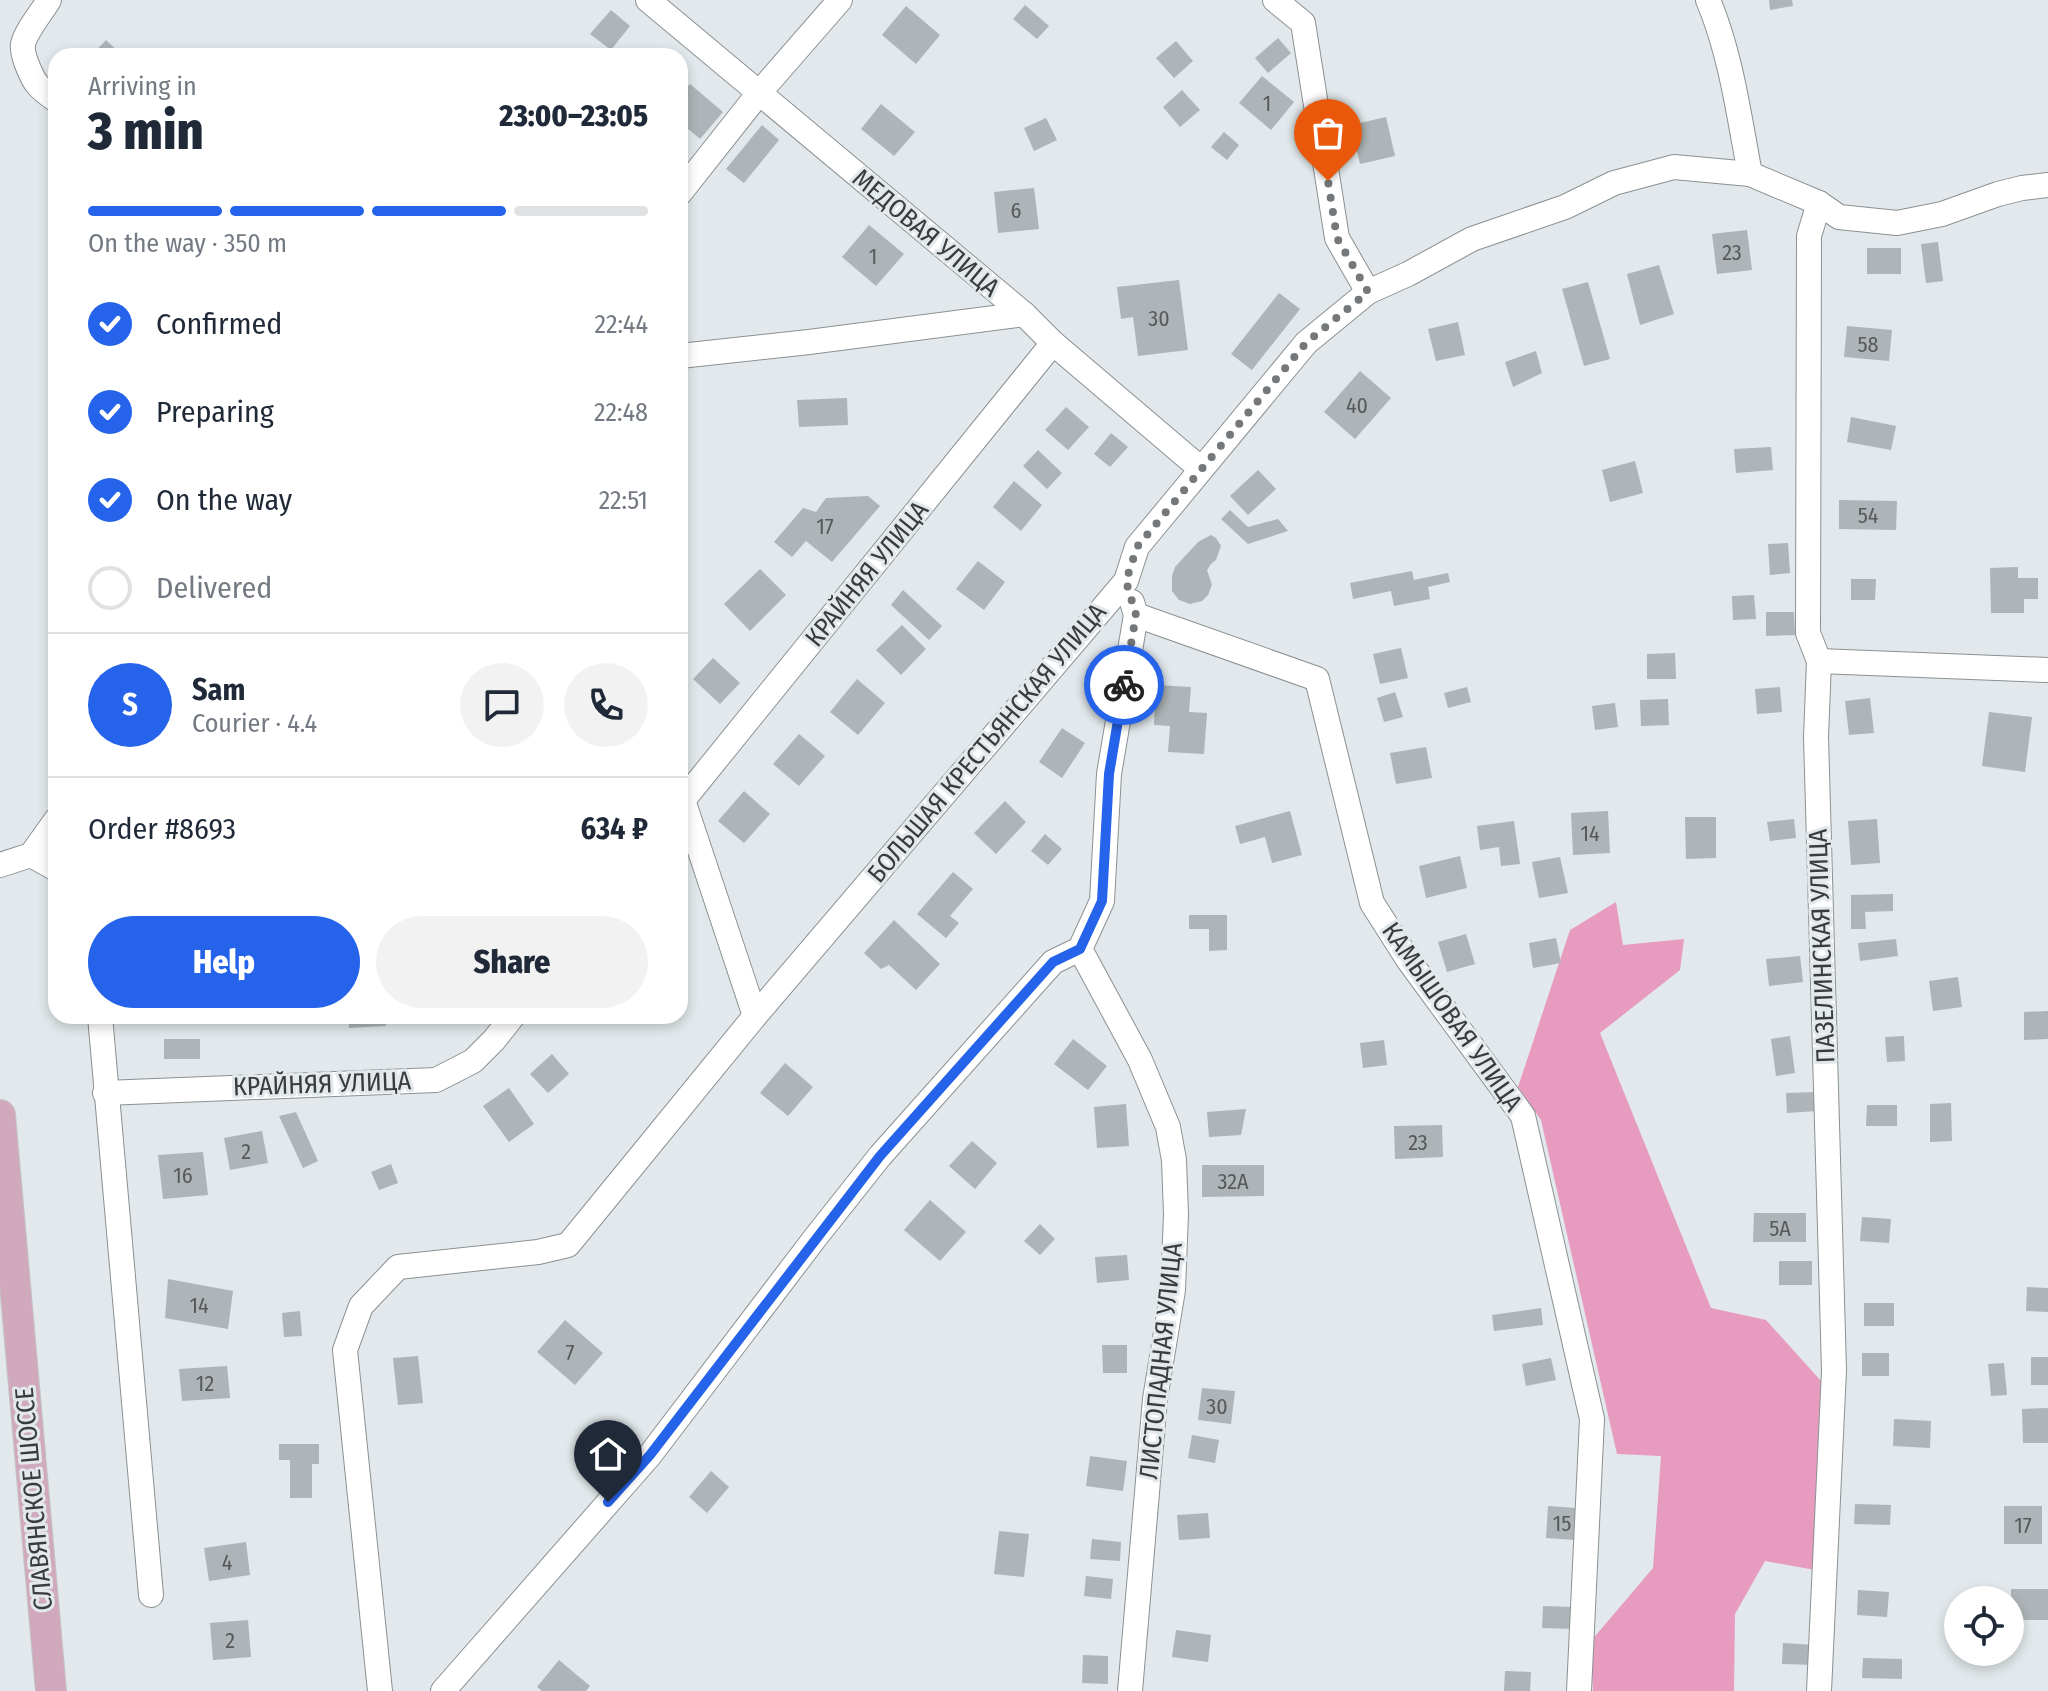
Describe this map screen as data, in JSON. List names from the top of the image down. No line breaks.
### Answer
{"streets":{"main road":["СЛАВЯНСКОЕ ШОССЕ"],"street":["МЕДОВАЯ УЛИЦА","КРАЙНЯЯ УЛИЦА","БОЛЬШАЯ КРЕСТЬЯНСКАЯ УЛИЦА","ПАЗЕЛИНСКАЯ УЛИЦА","КАМЫШОВАЯ УЛИЦА","ЛИСТОПАДНАЯ УЛИЦА"]},"crossings":[["МЕДОВАЯ УЛИЦА","КРАЙНЯЯ УЛИЦА"],["МЕДОВАЯ УЛИЦА","БОЛЬШАЯ КРЕСТЬЯНСКАЯ УЛИЦА"],["БОЛЬШАЯ КРЕСТЬЯНСКАЯ УЛИЦА","ПАЗЕЛИНСКАЯ УЛИЦА"]],"house_numbers":["1","6","23","1","30","58","40","54","17","14","23","2","16","32А","5А","14","7","12","30","15","17","4","2"],"page":{"heading":["3 min","Arriving in","23:00–23:05"],"panel":["Sam","Courier · 4.4","Order #8693","634 ₽"],"bar":"On the way · 350 m","list":[["Confirmed","22:44"],["Preparing","22:48"],["On the way","22:51"],"Delivered"],"round":"S","buttons":["Help","Share"]}}
